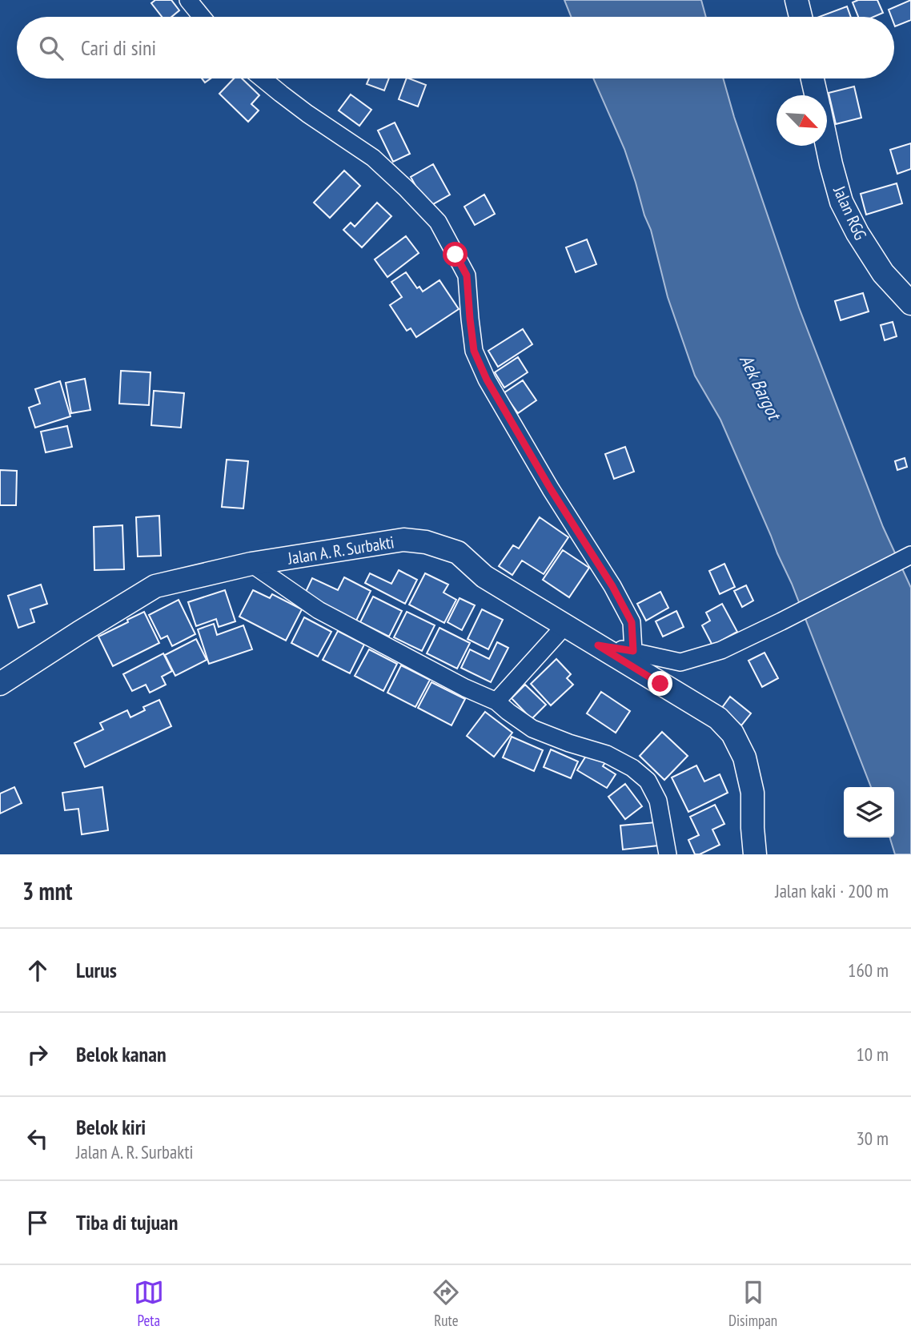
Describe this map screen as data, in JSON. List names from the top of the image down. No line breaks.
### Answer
{"streets":{"main road":["Jalan RGG","Jalan A. R. Surbakti"]},"water":["Aek Bargot"],"north":"bottom right","page":{"search":"Cari di sini","heading":["3 mnt","Jalan kaki · 200 m"],"list":[["Lurus","160 m"],["Belok kanan","10 m"],["Belok kiri","Jalan A. R. Surbakti","30 m"],"Tiba di tujuan"],"nav":["Peta","Rute","Disimpan"]}}
